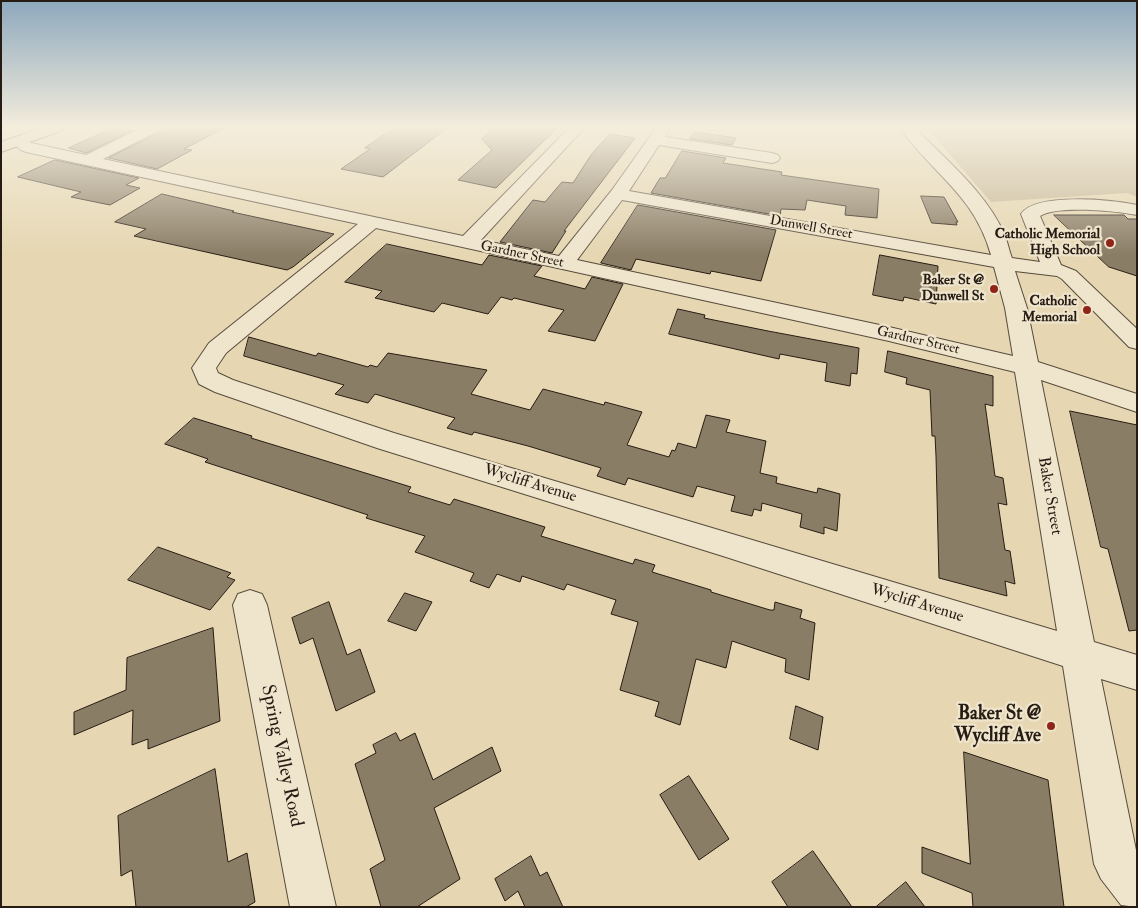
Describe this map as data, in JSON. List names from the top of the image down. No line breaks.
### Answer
{"streets":{"street":["Dunwell Street","Gardner Street","Wycliff Avenue","Baker Street","Spring Valley Road"]},"crossings":[["Dunwell Street","Baker Street"],["Gardner Street","Wycliff Avenue"],["Gardner Street","Baker Street"],["Wycliff Avenue","Baker Street"]],"places":["Catholic Memorial High School","Baker St @ Dunwell St","Catholic Memorial","Baker St @ Wycliff Ave"]}
